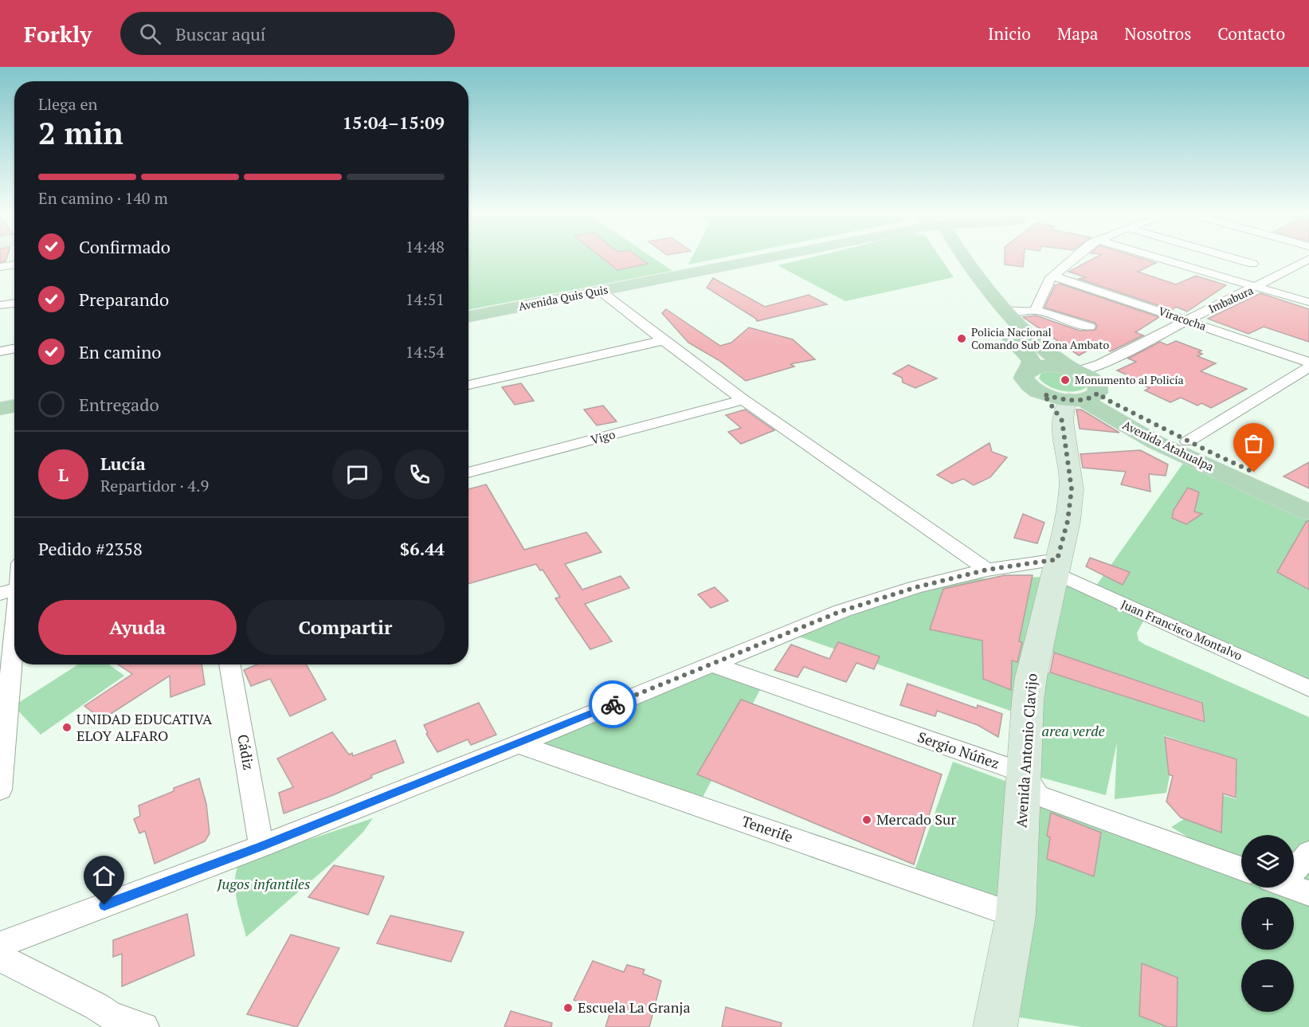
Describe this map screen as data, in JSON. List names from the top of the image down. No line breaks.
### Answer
{"streets":{"main road":["Avenida Quis Quis","Avenida Atahualpa","Avenida Antonio Clavijo"],"street":["Imbabura","Viracocha","Vigo","Juan Francisco Montalvo","Sergio Núñez","Cádiz","Tenerife"]},"crossings":[["Imbabura","Viracocha"],["Imbabura","Avenida Atahualpa"],["Imbabura","Avenida Antonio Clavijo"],["Avenida Atahualpa","Avenida Antonio Clavijo"],["Juan Francisco Montalvo","Avenida Antonio Clavijo"],["Sergio Núñez","Avenida Antonio Clavijo"],["Avenida Antonio Clavijo","Tenerife"]],"parks":["area verde","Jugos infantiles"],"places":["Policia Nacional Comando Sub Zona Ambato","Monumento al Policía","UNIDAD EDUCATIVA ELOY ALFARO","Mercado Sur","Escuela La Granja"],"page":{"header":"Forkly","search":"Buscar aquí","nav":["Inicio","Mapa","Nosotros","Contacto"],"heading":["2 min","Llega en","15:04–15:09"],"panel":["Lucía","Repartidor · 4.9","Pedido #2358","$6.44"],"bar":"En camino · 140 m","list":[["Confirmado","14:48"],["Preparando","14:51"],["En camino","14:54"],"Entregado"],"round":"L","buttons":["Ayuda","Compartir"],"map_buttons":["+","−"]}}
